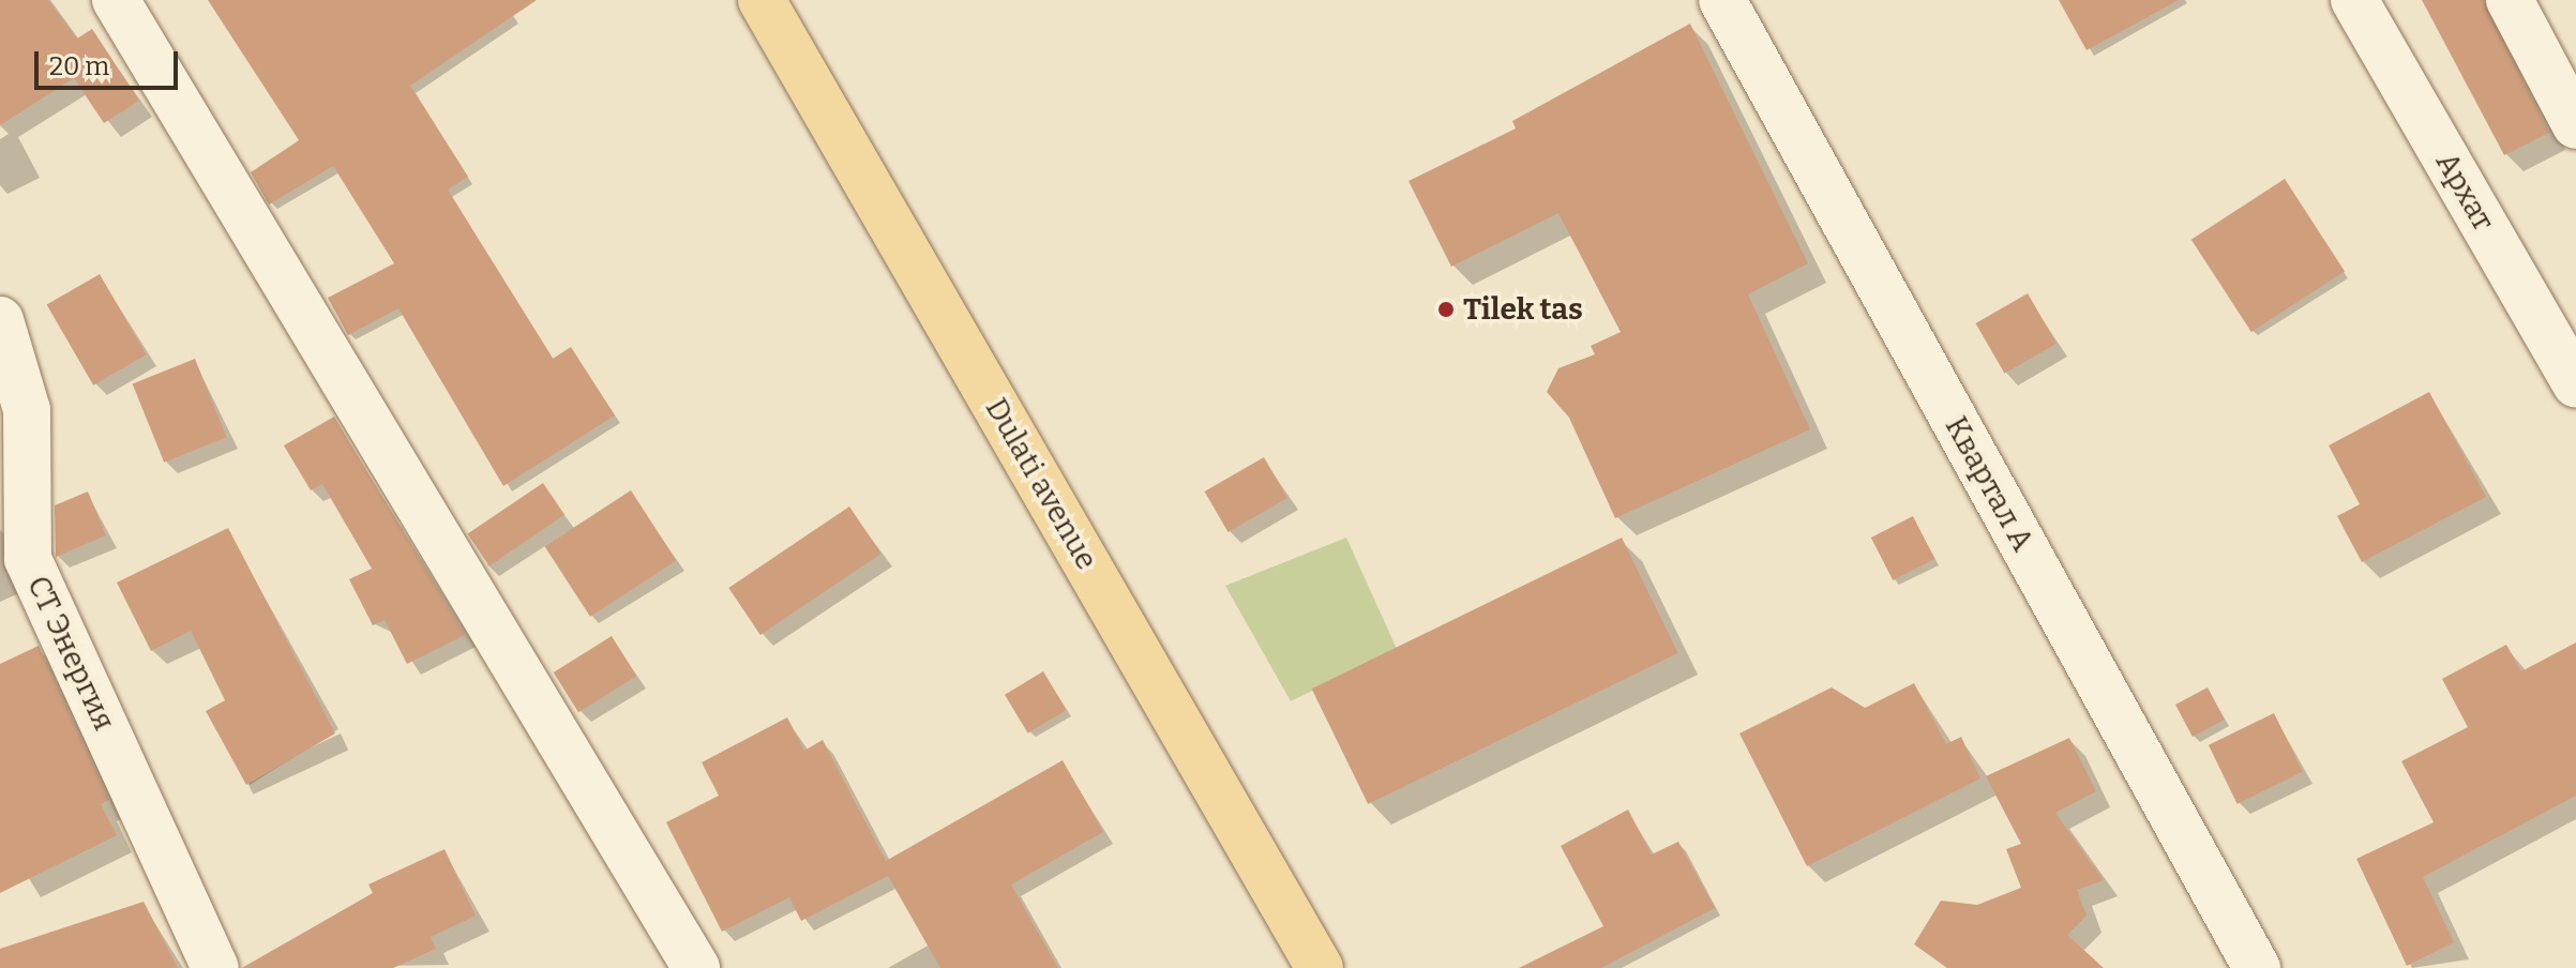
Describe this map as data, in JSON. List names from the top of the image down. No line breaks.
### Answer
{"streets":{"main road":["Dulati avenue"],"street":["Архат","Квартал А","СТ Энергия"]},"places":["Tilek tas"],"scale_bar":"20 m"}
